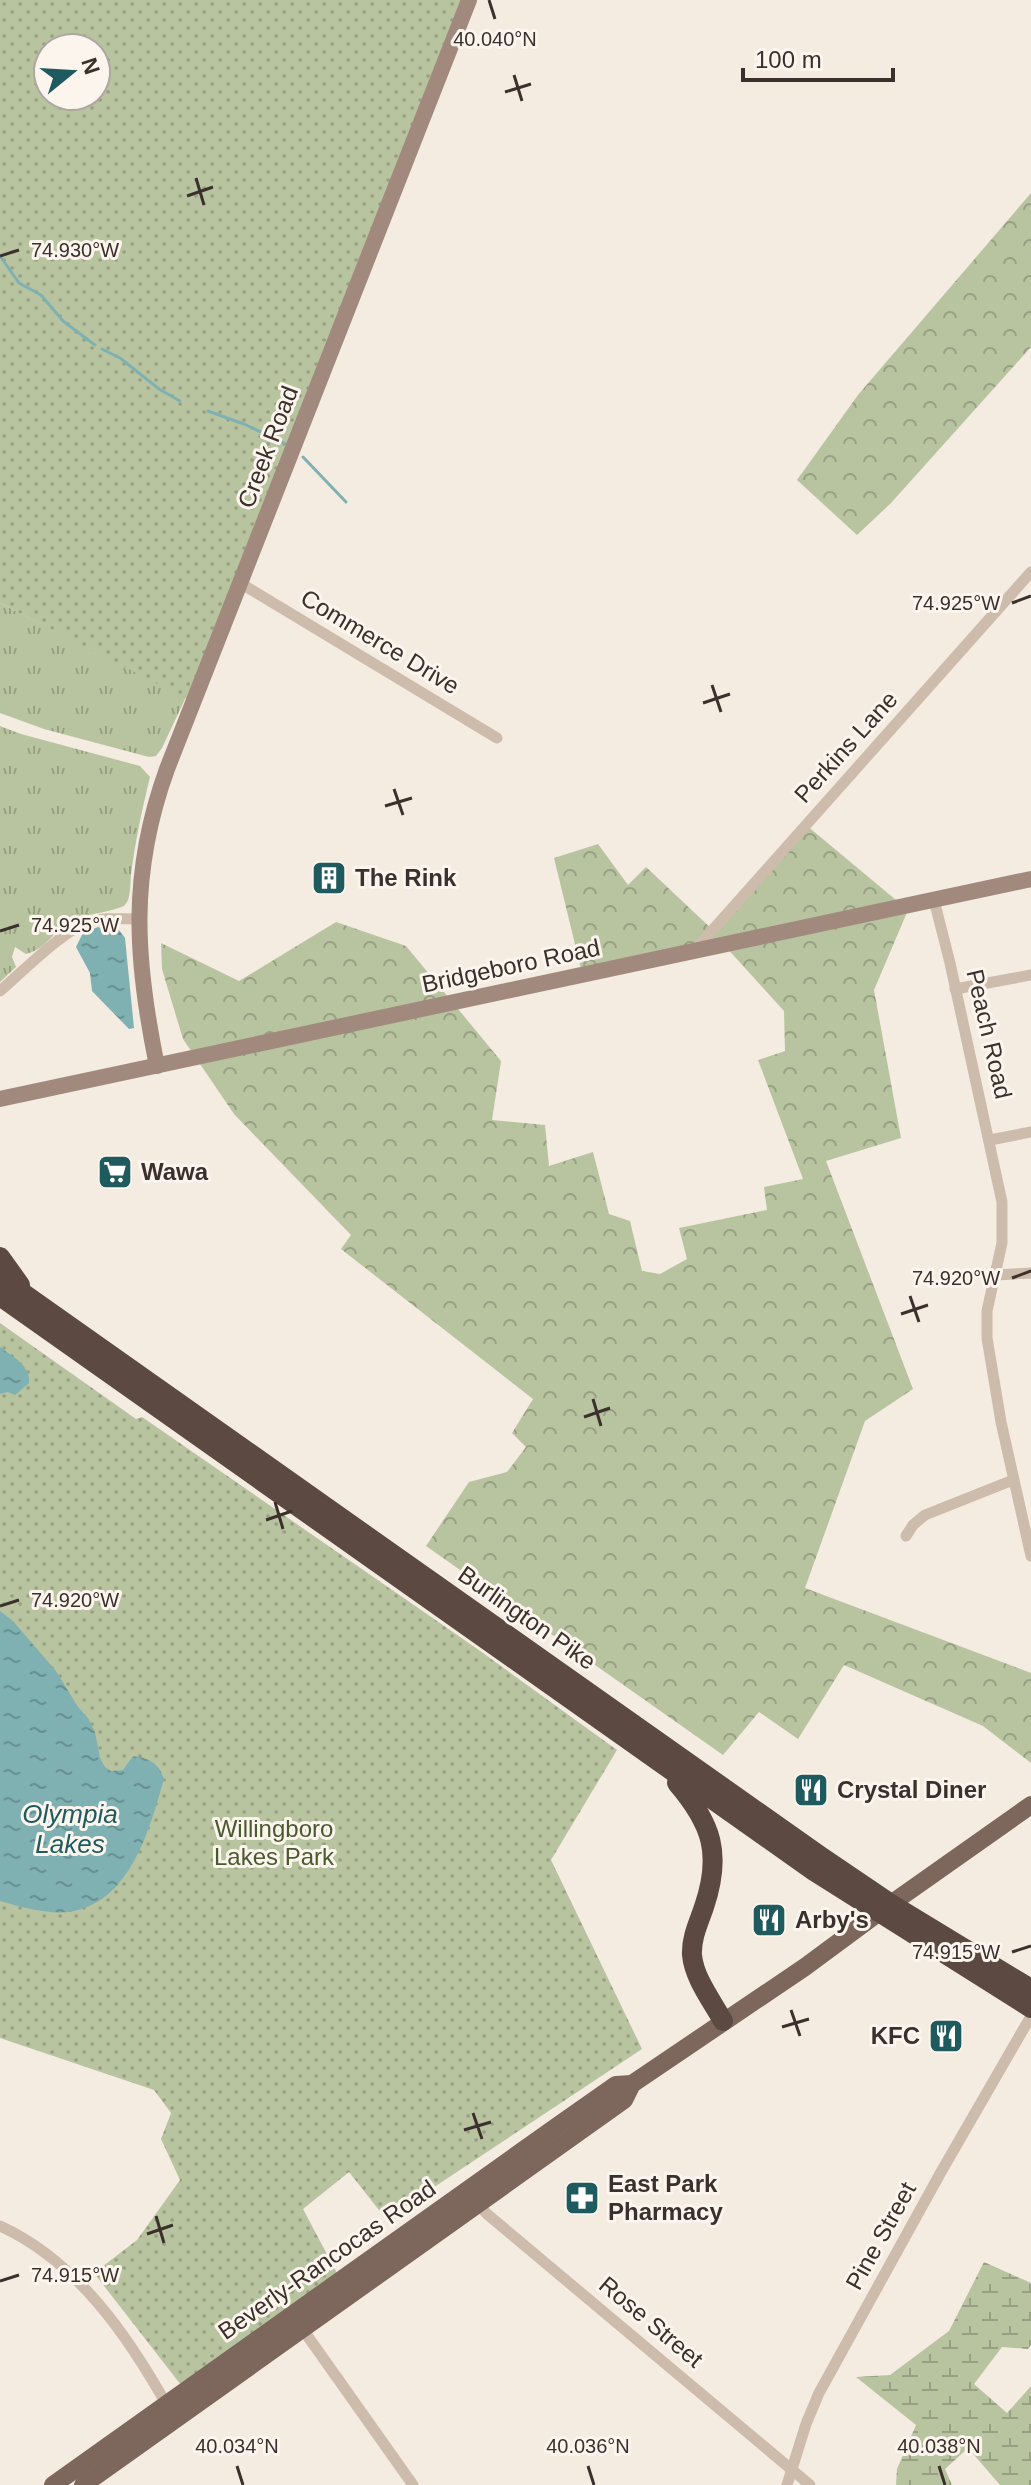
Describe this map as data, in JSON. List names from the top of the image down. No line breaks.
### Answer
{"streets":{"highway":["Burlington Pike"],"main road":["Beverly-Rancocas Road"],"street":["Creek Road","Commerce Drive","Perkins Lane","Bridgeboro Road","Peach Road","Pine Street","Rose Street"]},"crossings":[["Creek Road","Commerce Drive"],["Creek Road","Bridgeboro Road"],["Perkins Lane","Bridgeboro Road"],["Bridgeboro Road","Peach Road"],["Burlington Pike","Beverly-Rancocas Road"],["Pine Street","Rose Street"],["Beverly-Rancocas Road","Rose Street"]],"water":["Olympia Lakes"],"parks":["Willingboro Lakes Park"],"places":{"building":["The Rink"],"supermarket":["Wawa"],"restaurant":["Crystal Diner","Arby's","KFC"],"pharmacy":["East Park Pharmacy"]},"scale_bar":"100 m","north":"right","coordinates":["40.040°N","74.930°W","74.925°W","74.920°W","74.915°W","40.034°N","40.036°N","40.038°N"]}
